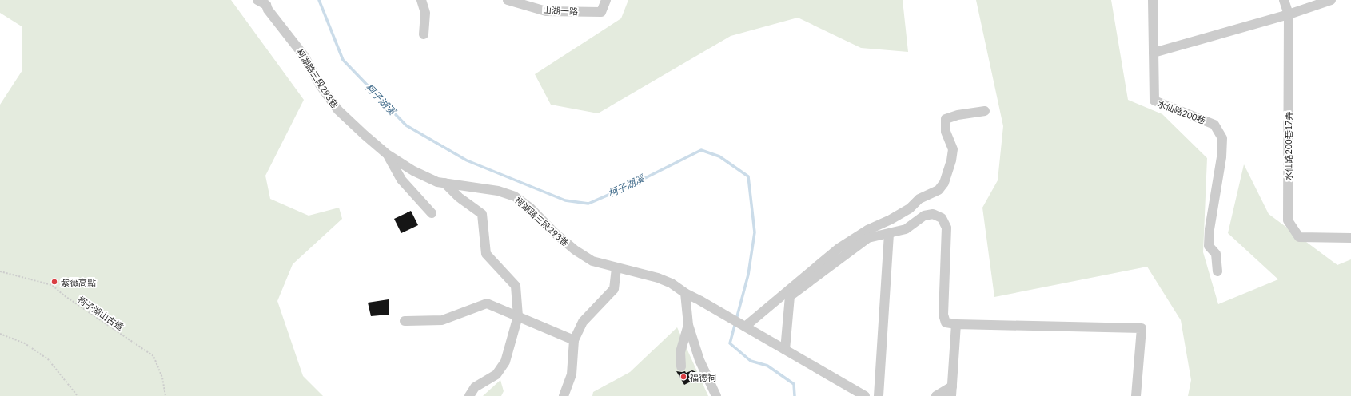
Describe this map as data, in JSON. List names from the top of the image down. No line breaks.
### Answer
{"streets":{"street":["山湖一路","柯湖路三段293巷","水仙路200巷","水仙路200巷17弄"],"path":["柯子湖山古道"]},"water":["柯子湖溪"],"places":["紫薇高點","福德祠"]}
